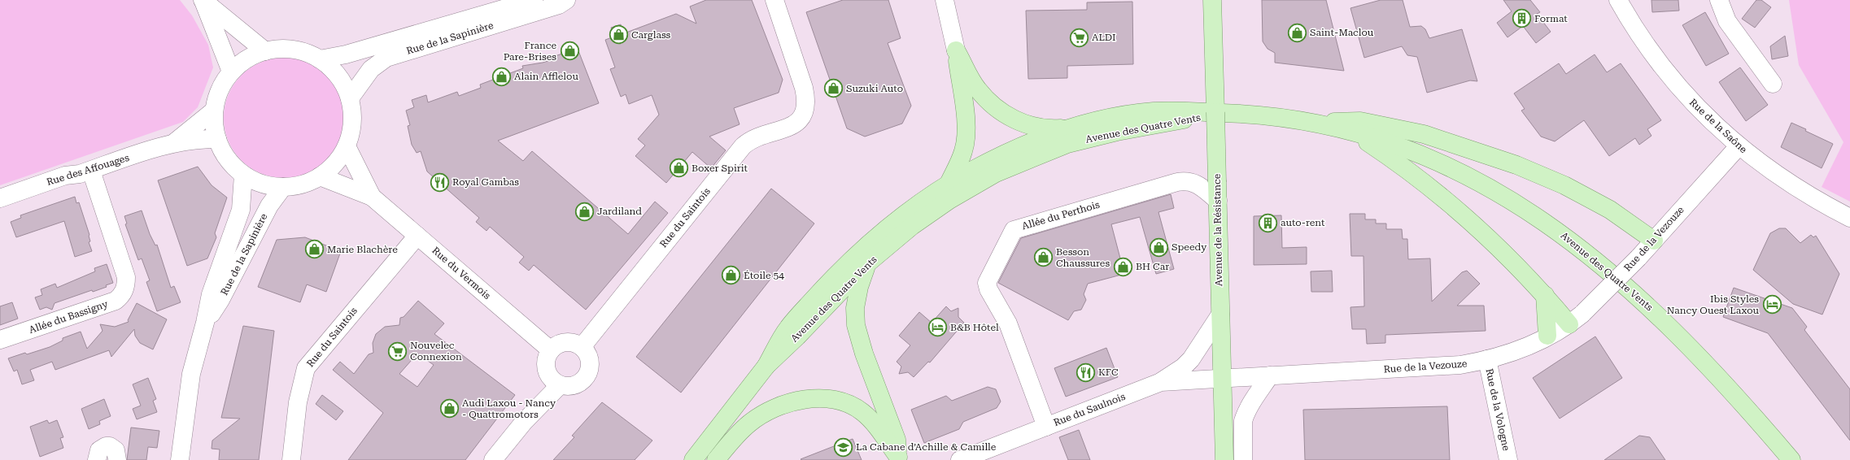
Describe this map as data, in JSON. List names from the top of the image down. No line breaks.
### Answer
{"streets":{"main road":["Avenue des Quatre Vents","Avenue de la Résistance"],"street":["Rue de la Sapinière","Rue de la Saône","Rue des Affouages","Allée du Perthois","Rue du Saintois","Rue de la Vezouze","Rue du Vermois","Allée du Bassigny","Rue du Saulnois","Rue de la Vologne"]},"crossings":[["Rue de la Saône","Rue de la Vezouze"],["Rue des Affouages","Allée du Bassigny"],["Allée du Perthois","Avenue de la Résistance"],["Allée du Perthois","Rue du Saulnois"],["Rue du Saintois","Rue du Vermois"],["Avenue de la Résistance","Rue de la Vezouze"],["Avenue de la Résistance","Rue du Saulnois"],["Rue de la Vezouze","Rue du Saulnois"],["Rue de la Vezouze","Rue de la Vologne"]],"places":{"building":["Format","auto-rent"],"shop":["Saint-Maclou","Carglass","France Pare-Brises","Alain Afflelou","Suzuki Auto","Boxer Spirit","Jardiland","Speedy","Marie Blachère","Besson Chaussures","BH Car","Étoile 54","Audi Laxou - Nancy - Quattromotors"],"supermarket":["ALDI","Nouvelec Connexion"],"restaurant":["Royal Gambas","KFC"],"hotel":["Ibis Styles Nancy Ouest Laxou","B&B Hôtel"],"school or university":["La Cabane d’Achille & Camille"]}}
